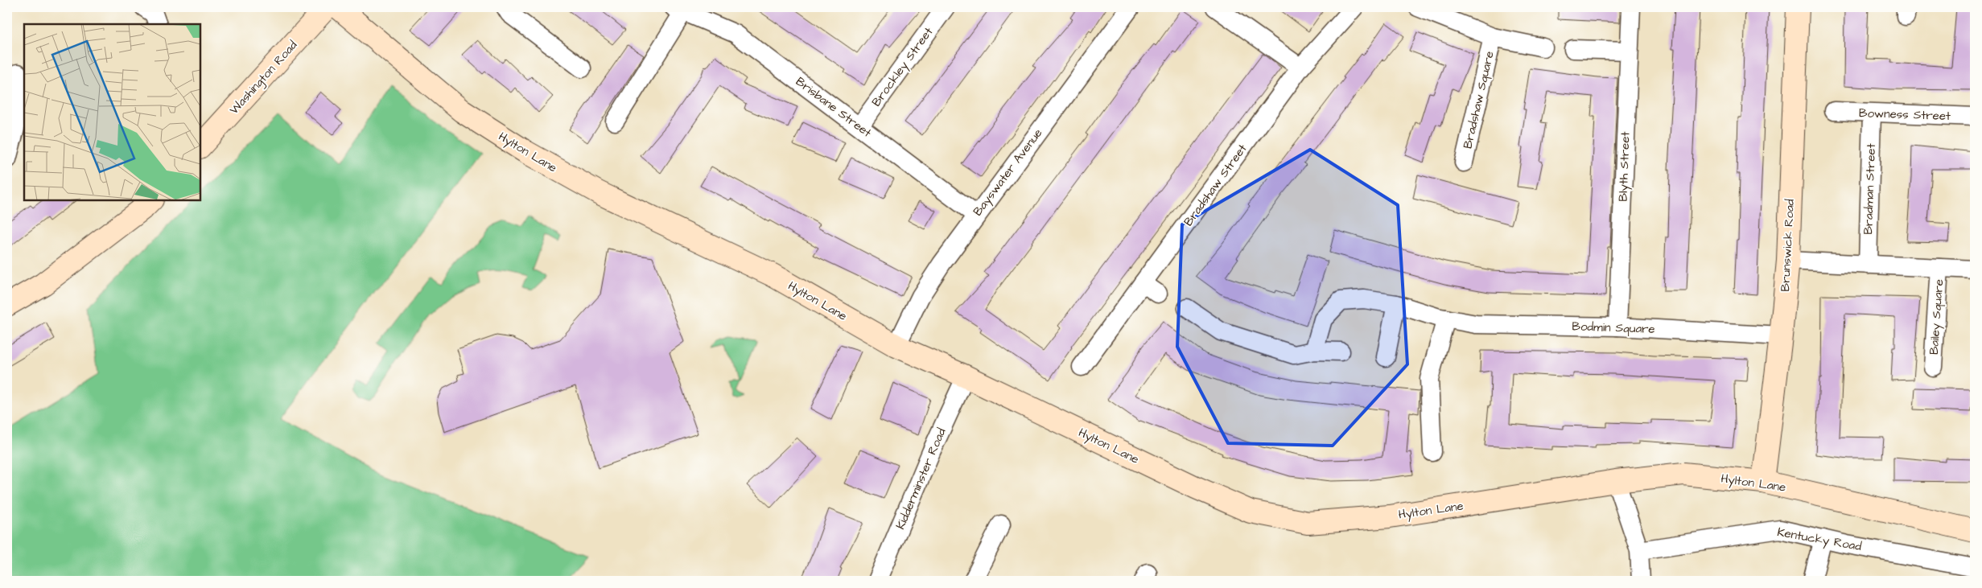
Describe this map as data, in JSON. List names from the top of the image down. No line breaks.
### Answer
{"streets":{"street":["Brockley Street","Washington Road","Bradshaw Square","Brisbane Street","Bowness Street","Hylton Lane","Blyth Street","Bayswater Avenue","Bradshaw Street","Bradman Street","Brunswick Road","Bailey Square","Bodmin Square","Kidderminster Road","Kentucky Road"]},"crossings":[["Brockley Street","Brisbane Street"],["Brisbane Street","Bayswater Avenue"],["Bowness Street","Bradman Street"],["Hylton Lane","Bayswater Avenue"],["Hylton Lane","Brunswick Road"],["Hylton Lane","Kidderminster Road"],["Blyth Street","Bodmin Square"],["Brunswick Road","Bodmin Square"]]}
